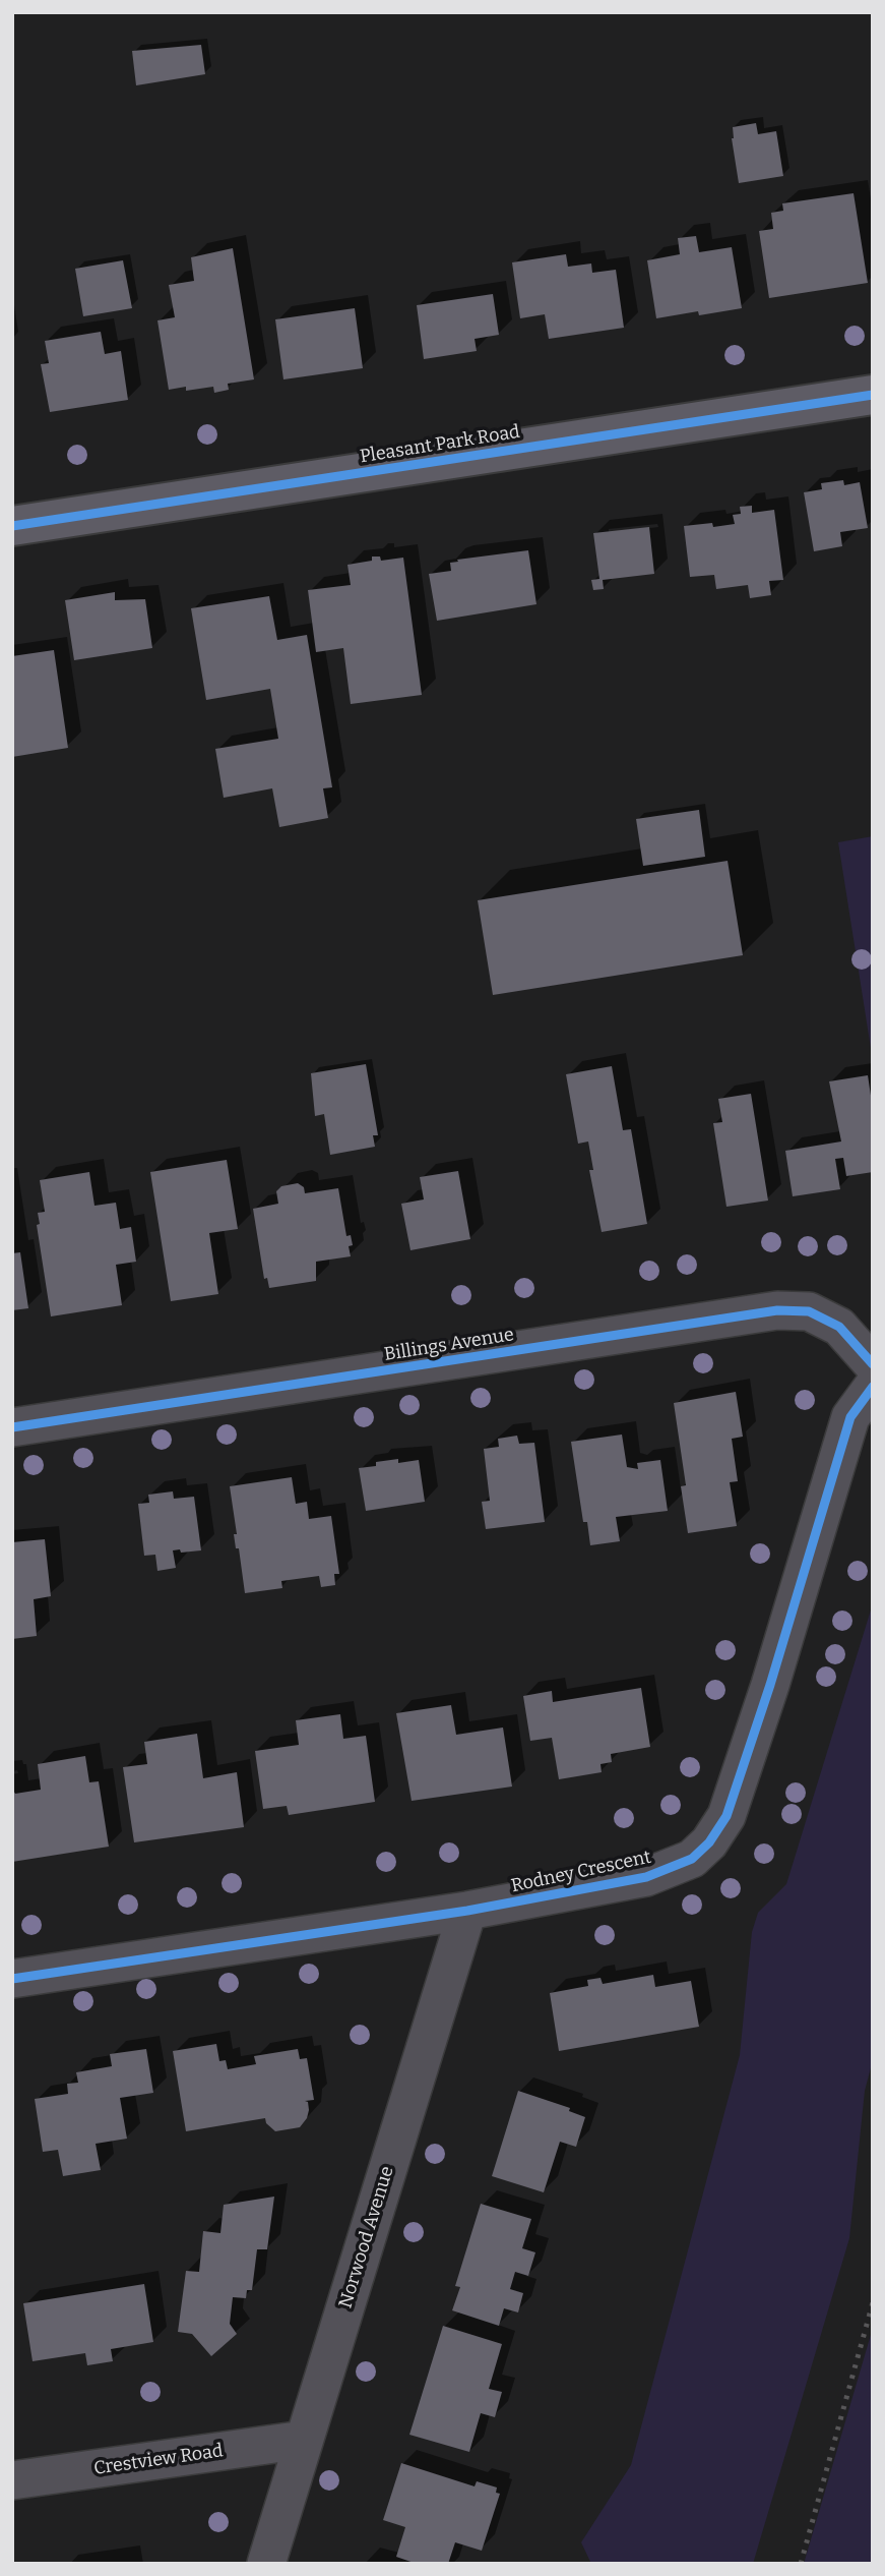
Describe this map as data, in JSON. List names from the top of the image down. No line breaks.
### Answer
{"streets":{"street":["Pleasant Park Road","Billings Avenue","Rodney Crescent","Norwood Avenue","Crestview Road"]},"crossings":[["Rodney Crescent","Norwood Avenue"],["Norwood Avenue","Crestview Road"]]}
